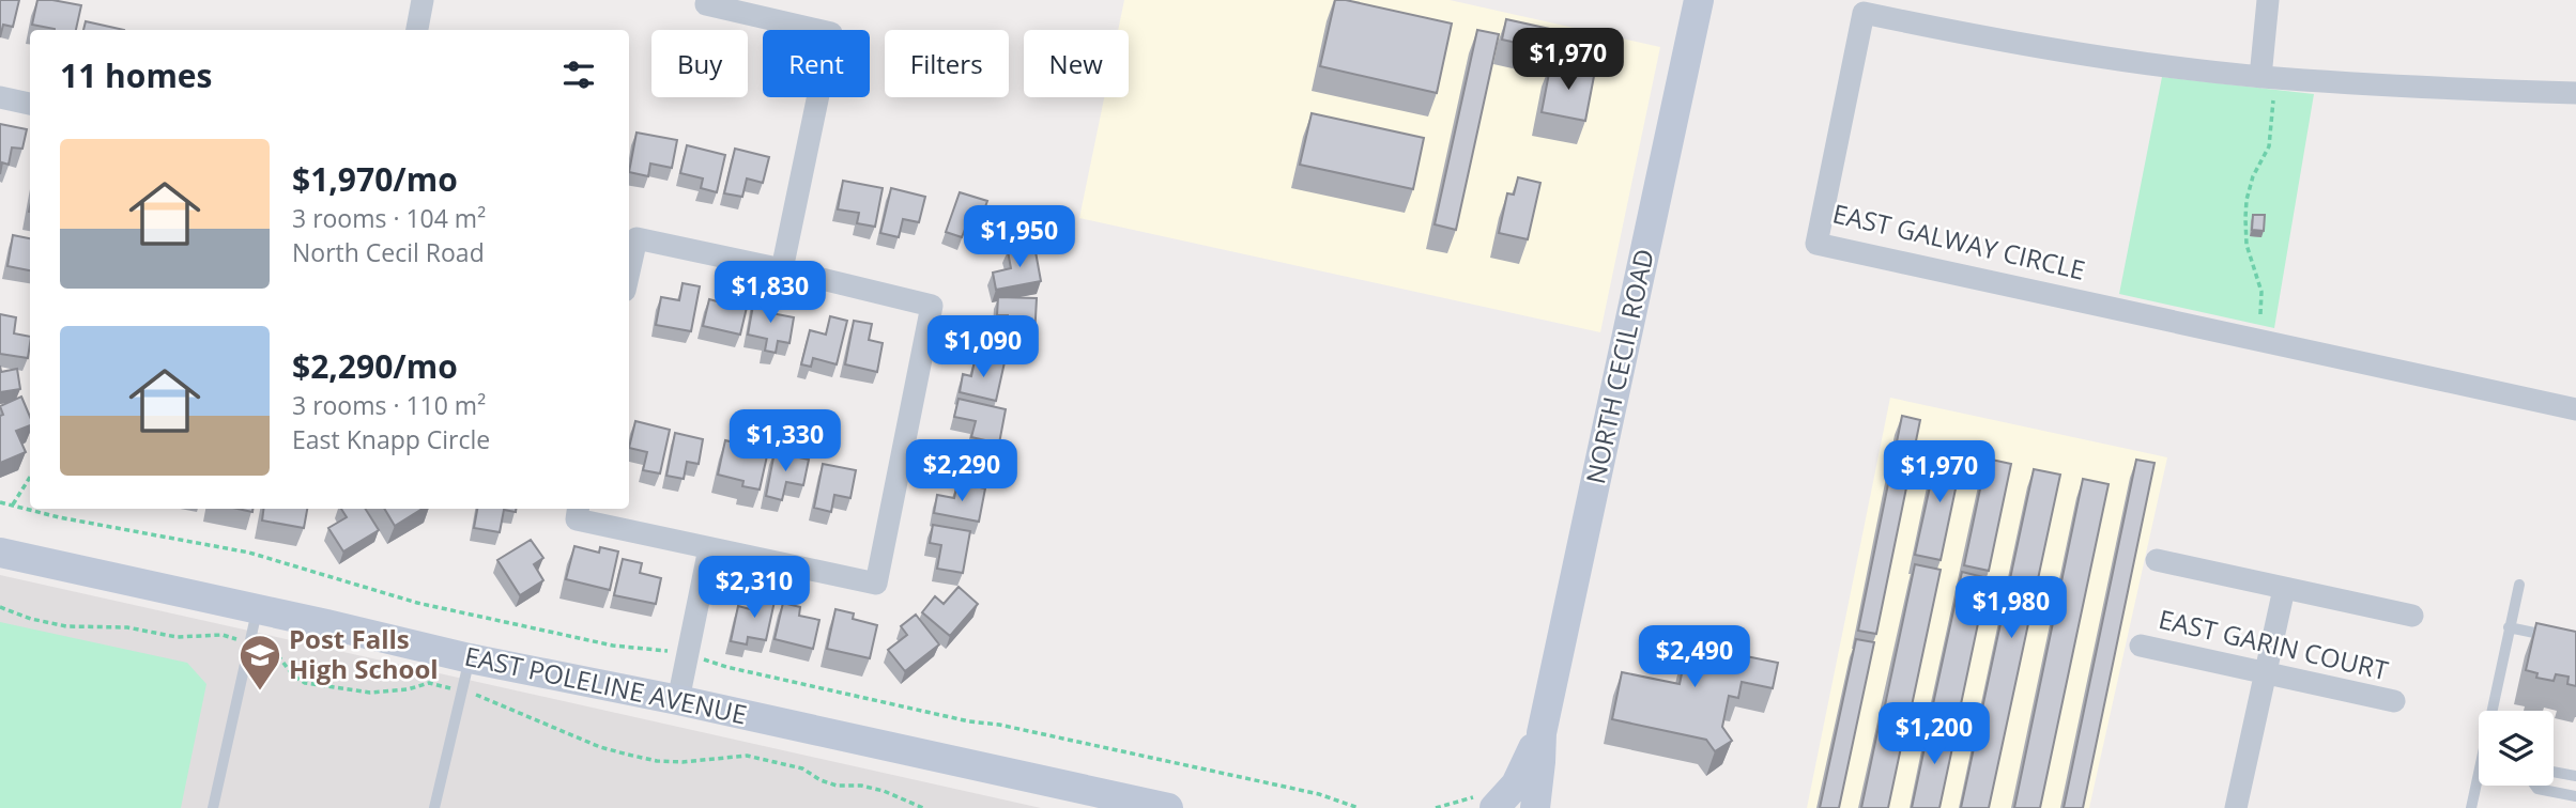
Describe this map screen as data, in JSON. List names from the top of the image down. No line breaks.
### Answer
{"streets":{"main road":["NORTH CECIL ROAD","EAST POLELINE AVENUE"],"street":["EAST GALWAY CIRCLE","EAST GARIN COURT"]},"places":{"school or university":["Post Falls High School"]},"page":{"price":["$1,970","$1,950","$1,830","$1,090","$1,330","$2,290","$1,970","$2,310","$1,980","$2,490","$1,200"],"chip":["Buy","Rent","Filters","New"],"heading":"11 homes","list":[{"name":"$1,970/mo","note":"3 rooms · 104 m² · North Cecil Road"},{"name":"$2,290/mo","note":"3 rooms · 110 m² · East Knapp Circle"}]}}
